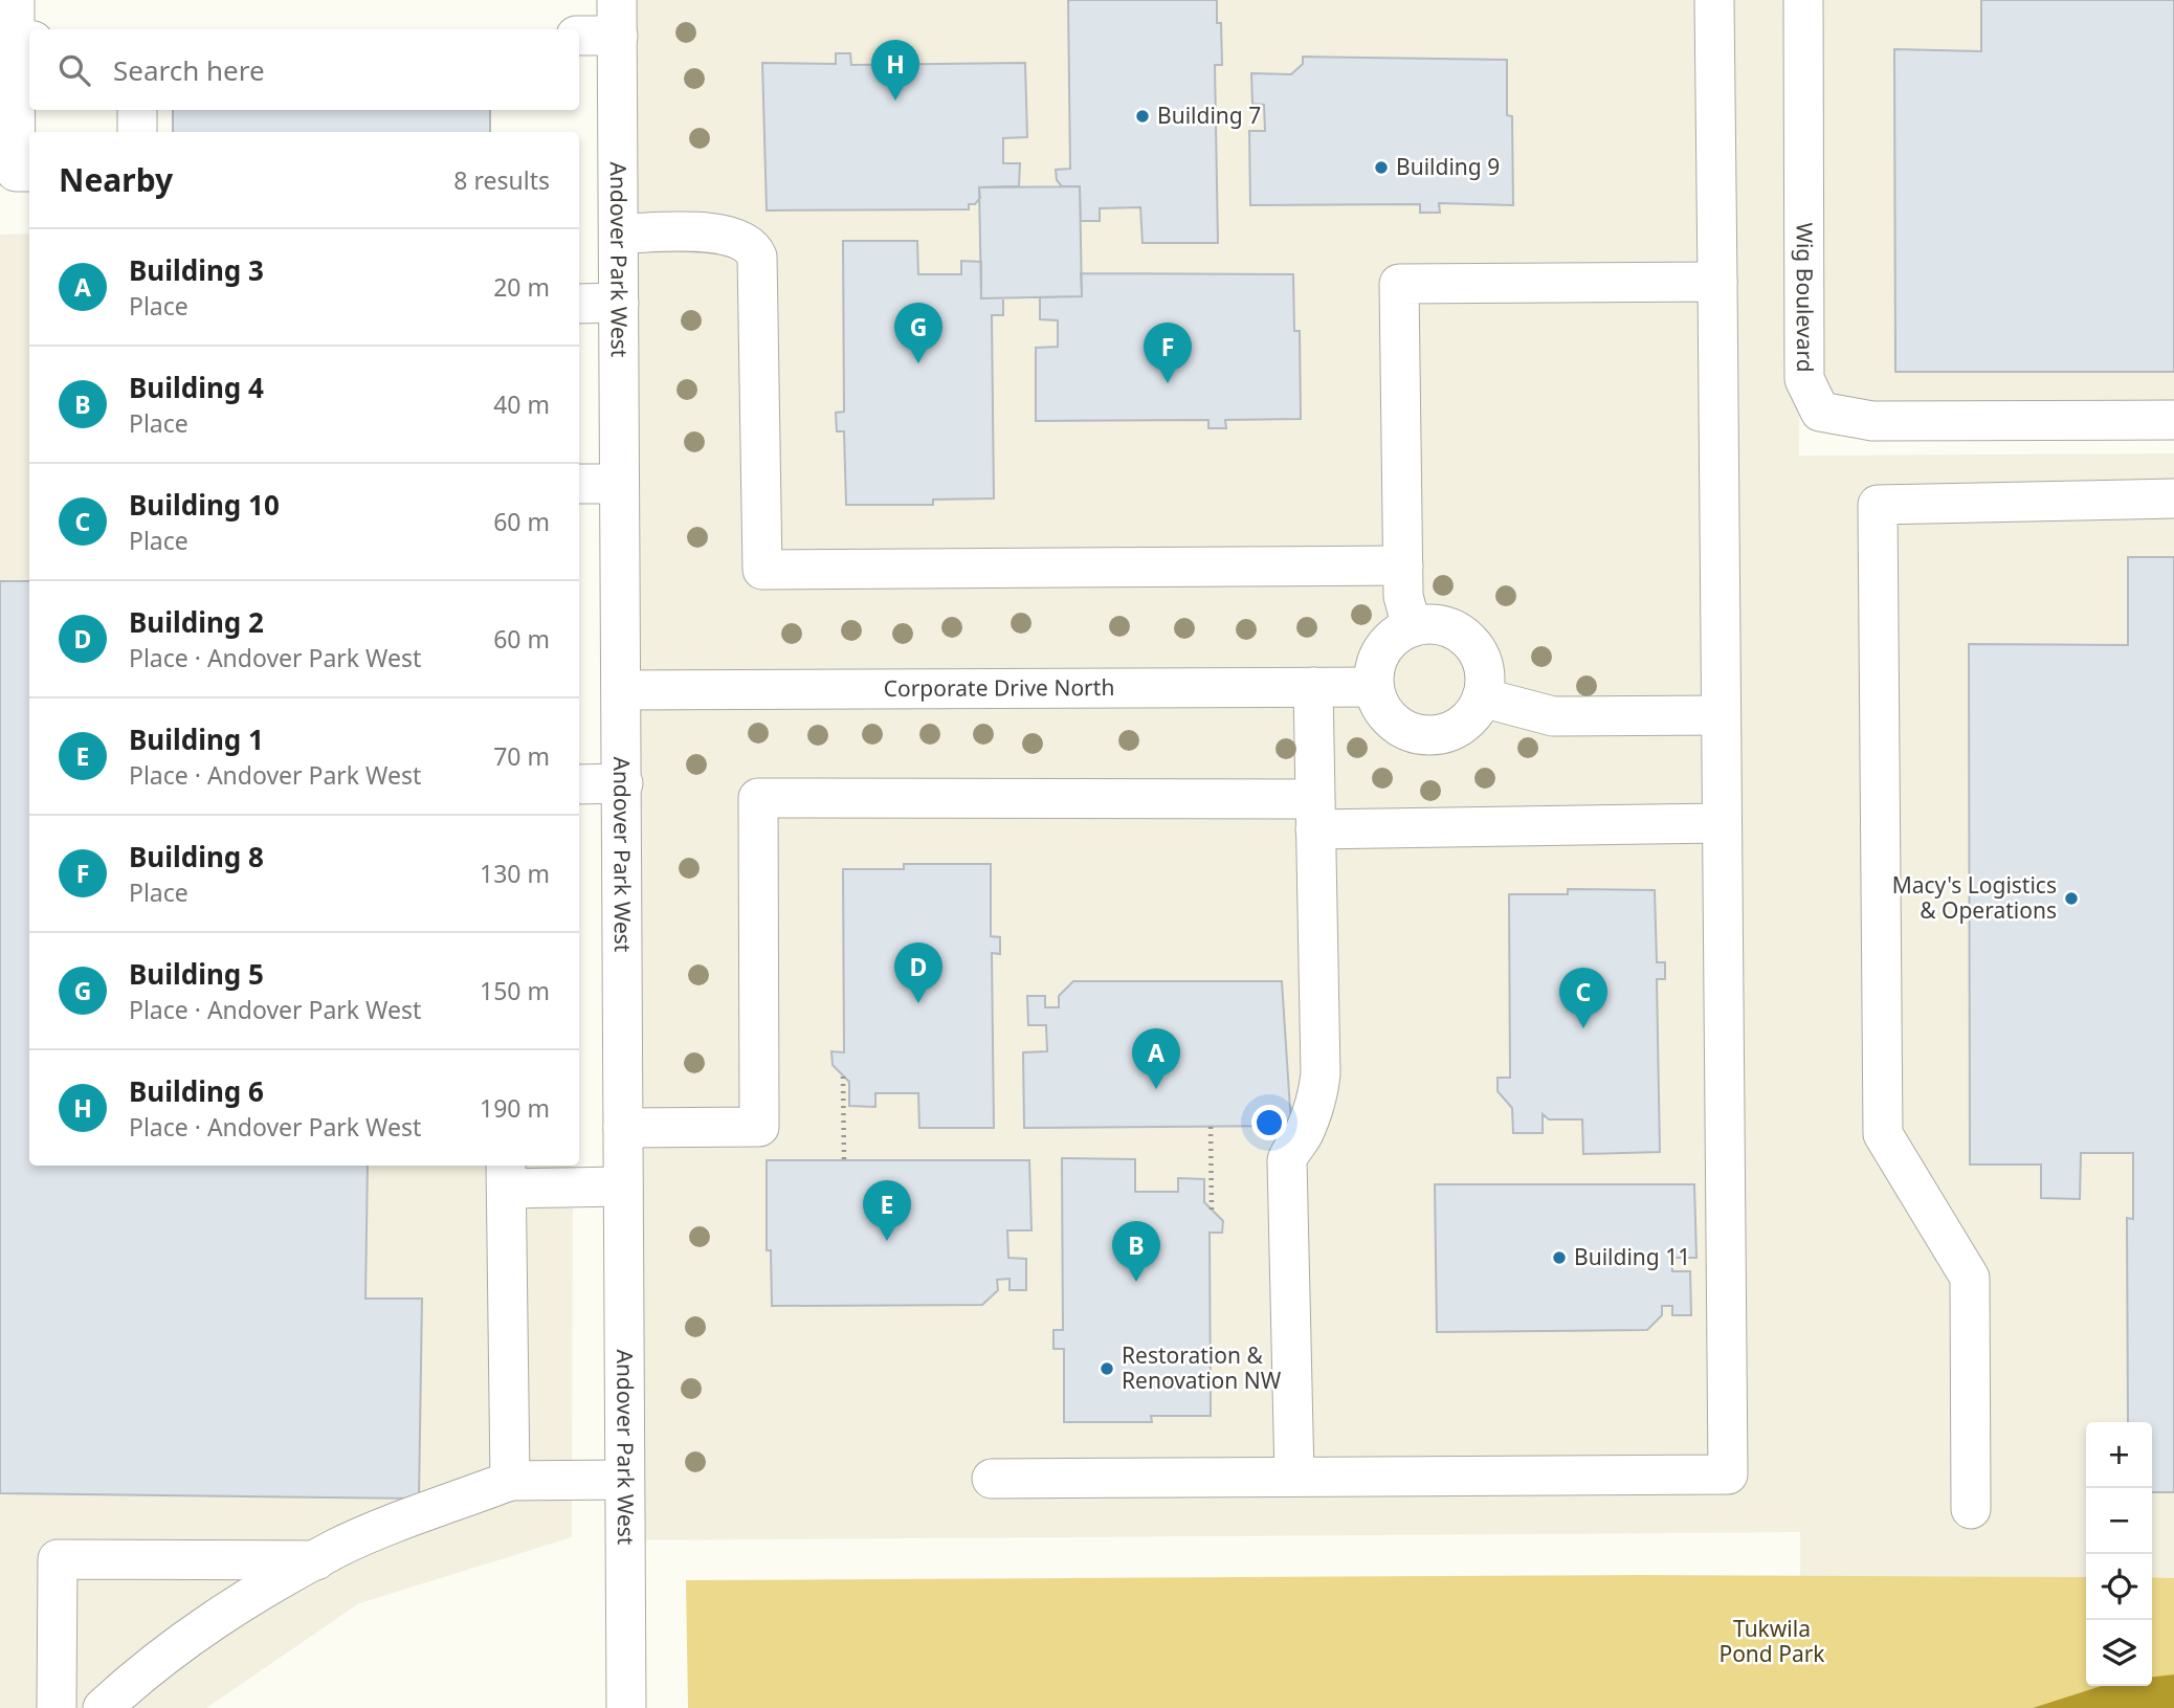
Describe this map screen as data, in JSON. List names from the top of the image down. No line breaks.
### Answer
{"streets":{"street":["Andover Park West","Wig Boulevard","Corporate Drive North"]},"crossings":[["Andover Park West","Corporate Drive North"]],"parks":["Tukwila Pond Park"],"places":["Building 7","Building 9","Macy's Logistics & Operations","Building 11","Restoration & Renovation NW"],"page":{"search":"Search here","pins":["H","G","F","D","C","A","E","B"],"heading":["Nearby","8 results"],"list":[{"mark":"A","name":"Building 3","note":"Place","value":"20 m"},{"mark":"B","name":"Building 4","note":"Place","value":"40 m"},{"mark":"C","name":"Building 10","note":"Place","value":"60 m"},{"mark":"D","name":"Building 2","note":"Place · Andover Park West","value":"60 m"},{"mark":"E","name":"Building 1","note":"Place · Andover Park West","value":"70 m"},{"mark":"F","name":"Building 8","note":"Place","value":"130 m"},{"mark":"G","name":"Building 5","note":"Place · Andover Park West","value":"150 m"},{"mark":"H","name":"Building 6","note":"Place · Andover Park West","value":"190 m"}],"map_buttons":["+","−"]}}
